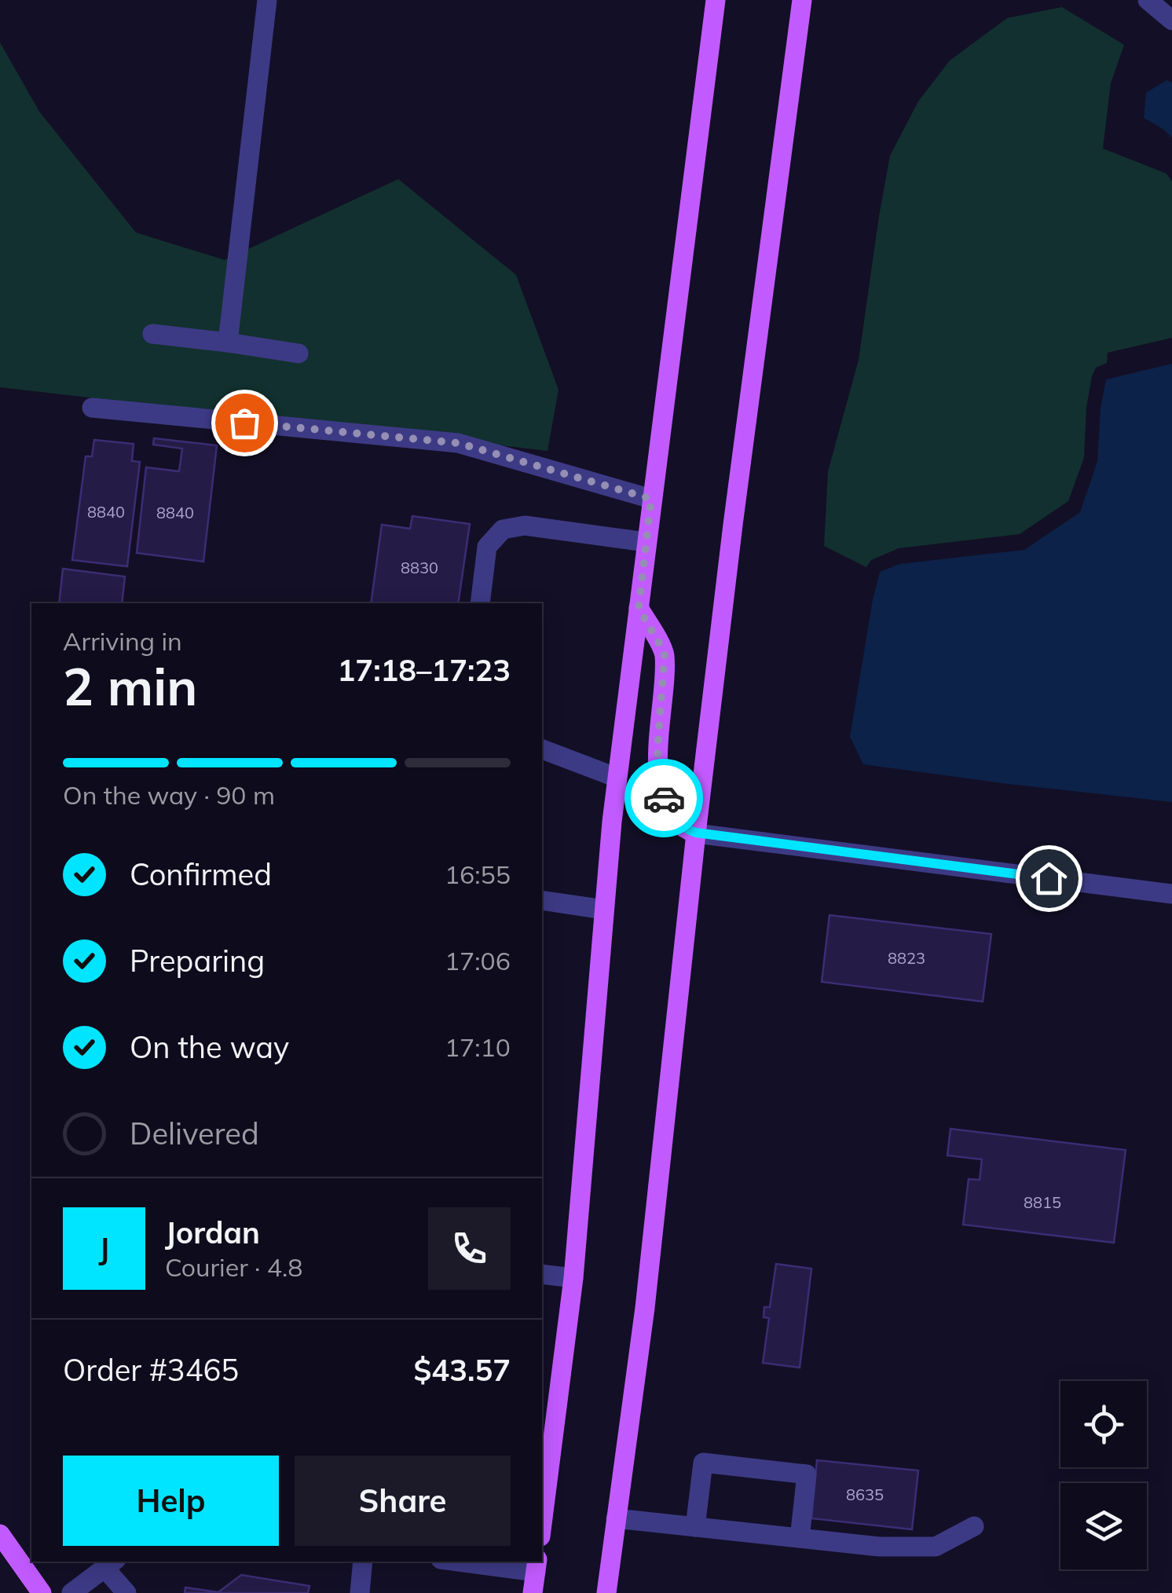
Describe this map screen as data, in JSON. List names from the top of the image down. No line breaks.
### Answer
{"house_numbers":["8840","8840","8830","8823","8815","8635"],"page":{"heading":["2 min","Arriving in","17:18–17:23"],"panel":["Jordan","Courier · 4.8","Order #3465","$43.57"],"bar":"On the way · 90 m","list":[["Confirmed","16:55"],["Preparing","17:06"],["On the way","17:10"],"Delivered"],"round":"J","buttons":["Help","Share"]}}
